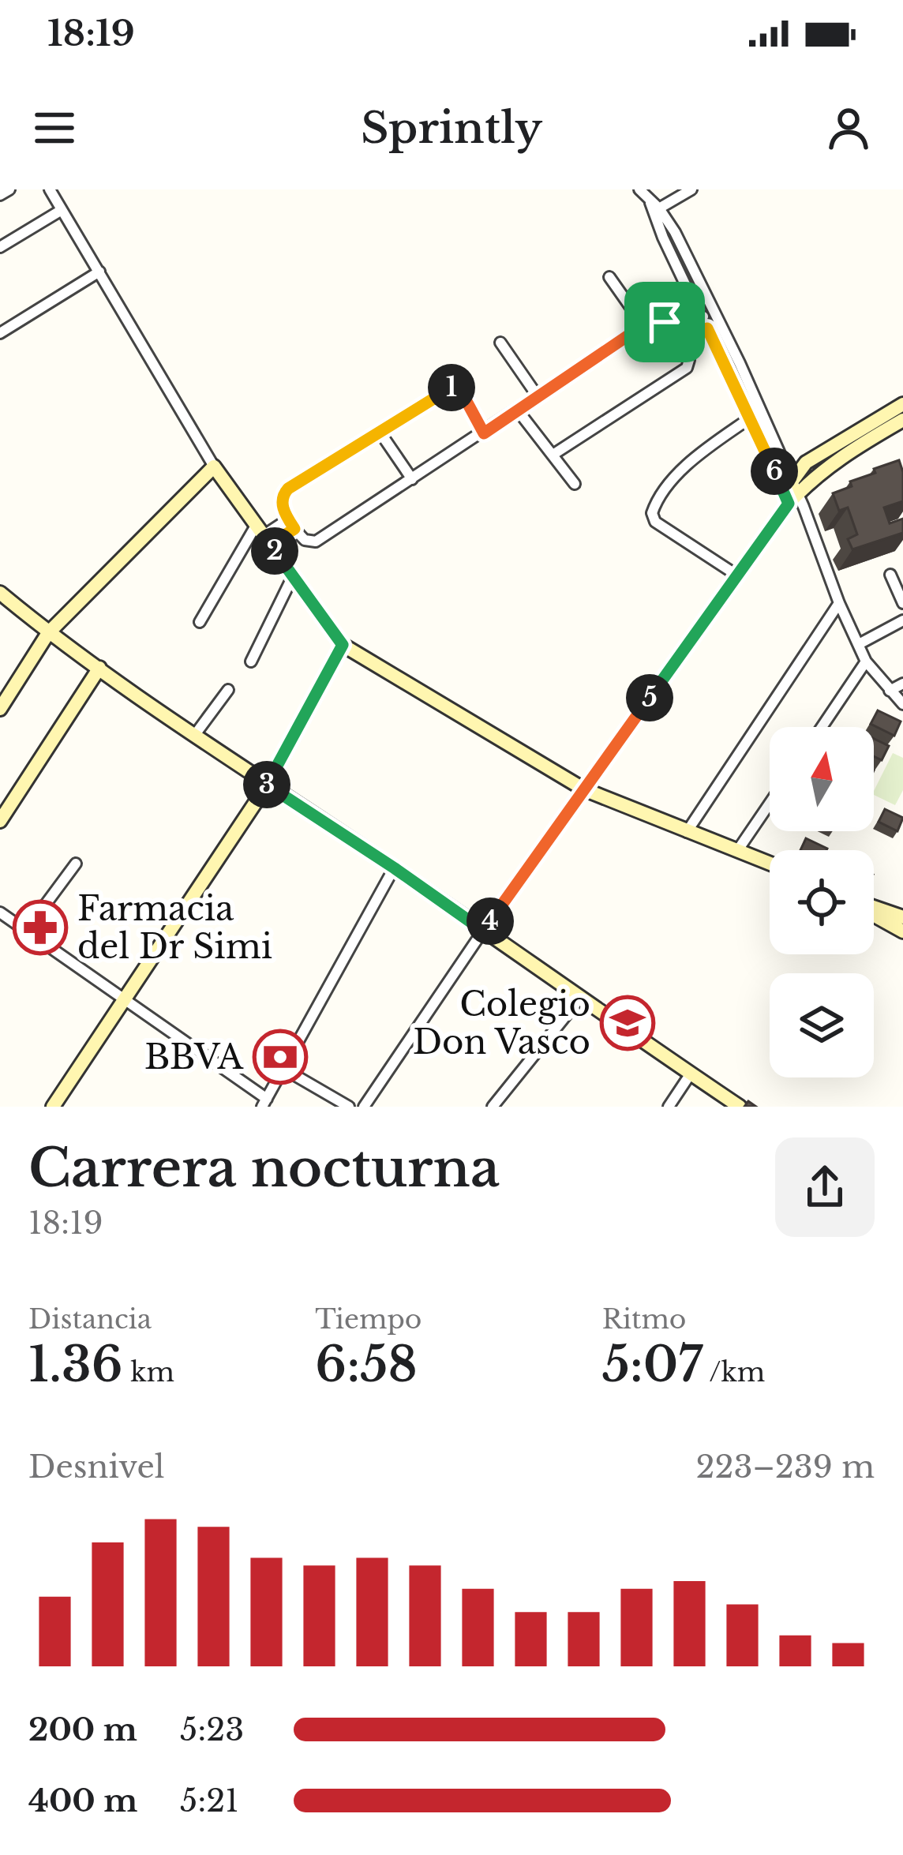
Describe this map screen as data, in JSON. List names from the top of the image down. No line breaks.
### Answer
{"places":{"pharmacy":["Farmacia del Dr Simi"],"school or university":["Colegio Don Vasco"],"bank":["BBVA"]},"north":"top","page":{"status":"18:19","header":"Sprintly","pins":["1","6","2","5","3","4"],"heading":["Carrera nocturna","18:19"],"stats":[["Distancia","1.36 km"],["Tiempo","6:58"],["Ritmo","5:07 /km"]],"chart":["Desnivel","223–239 m"],"list":[{"name":"200 m","note":"5:23"},{"name":"400 m","note":"5:21"}]}}
